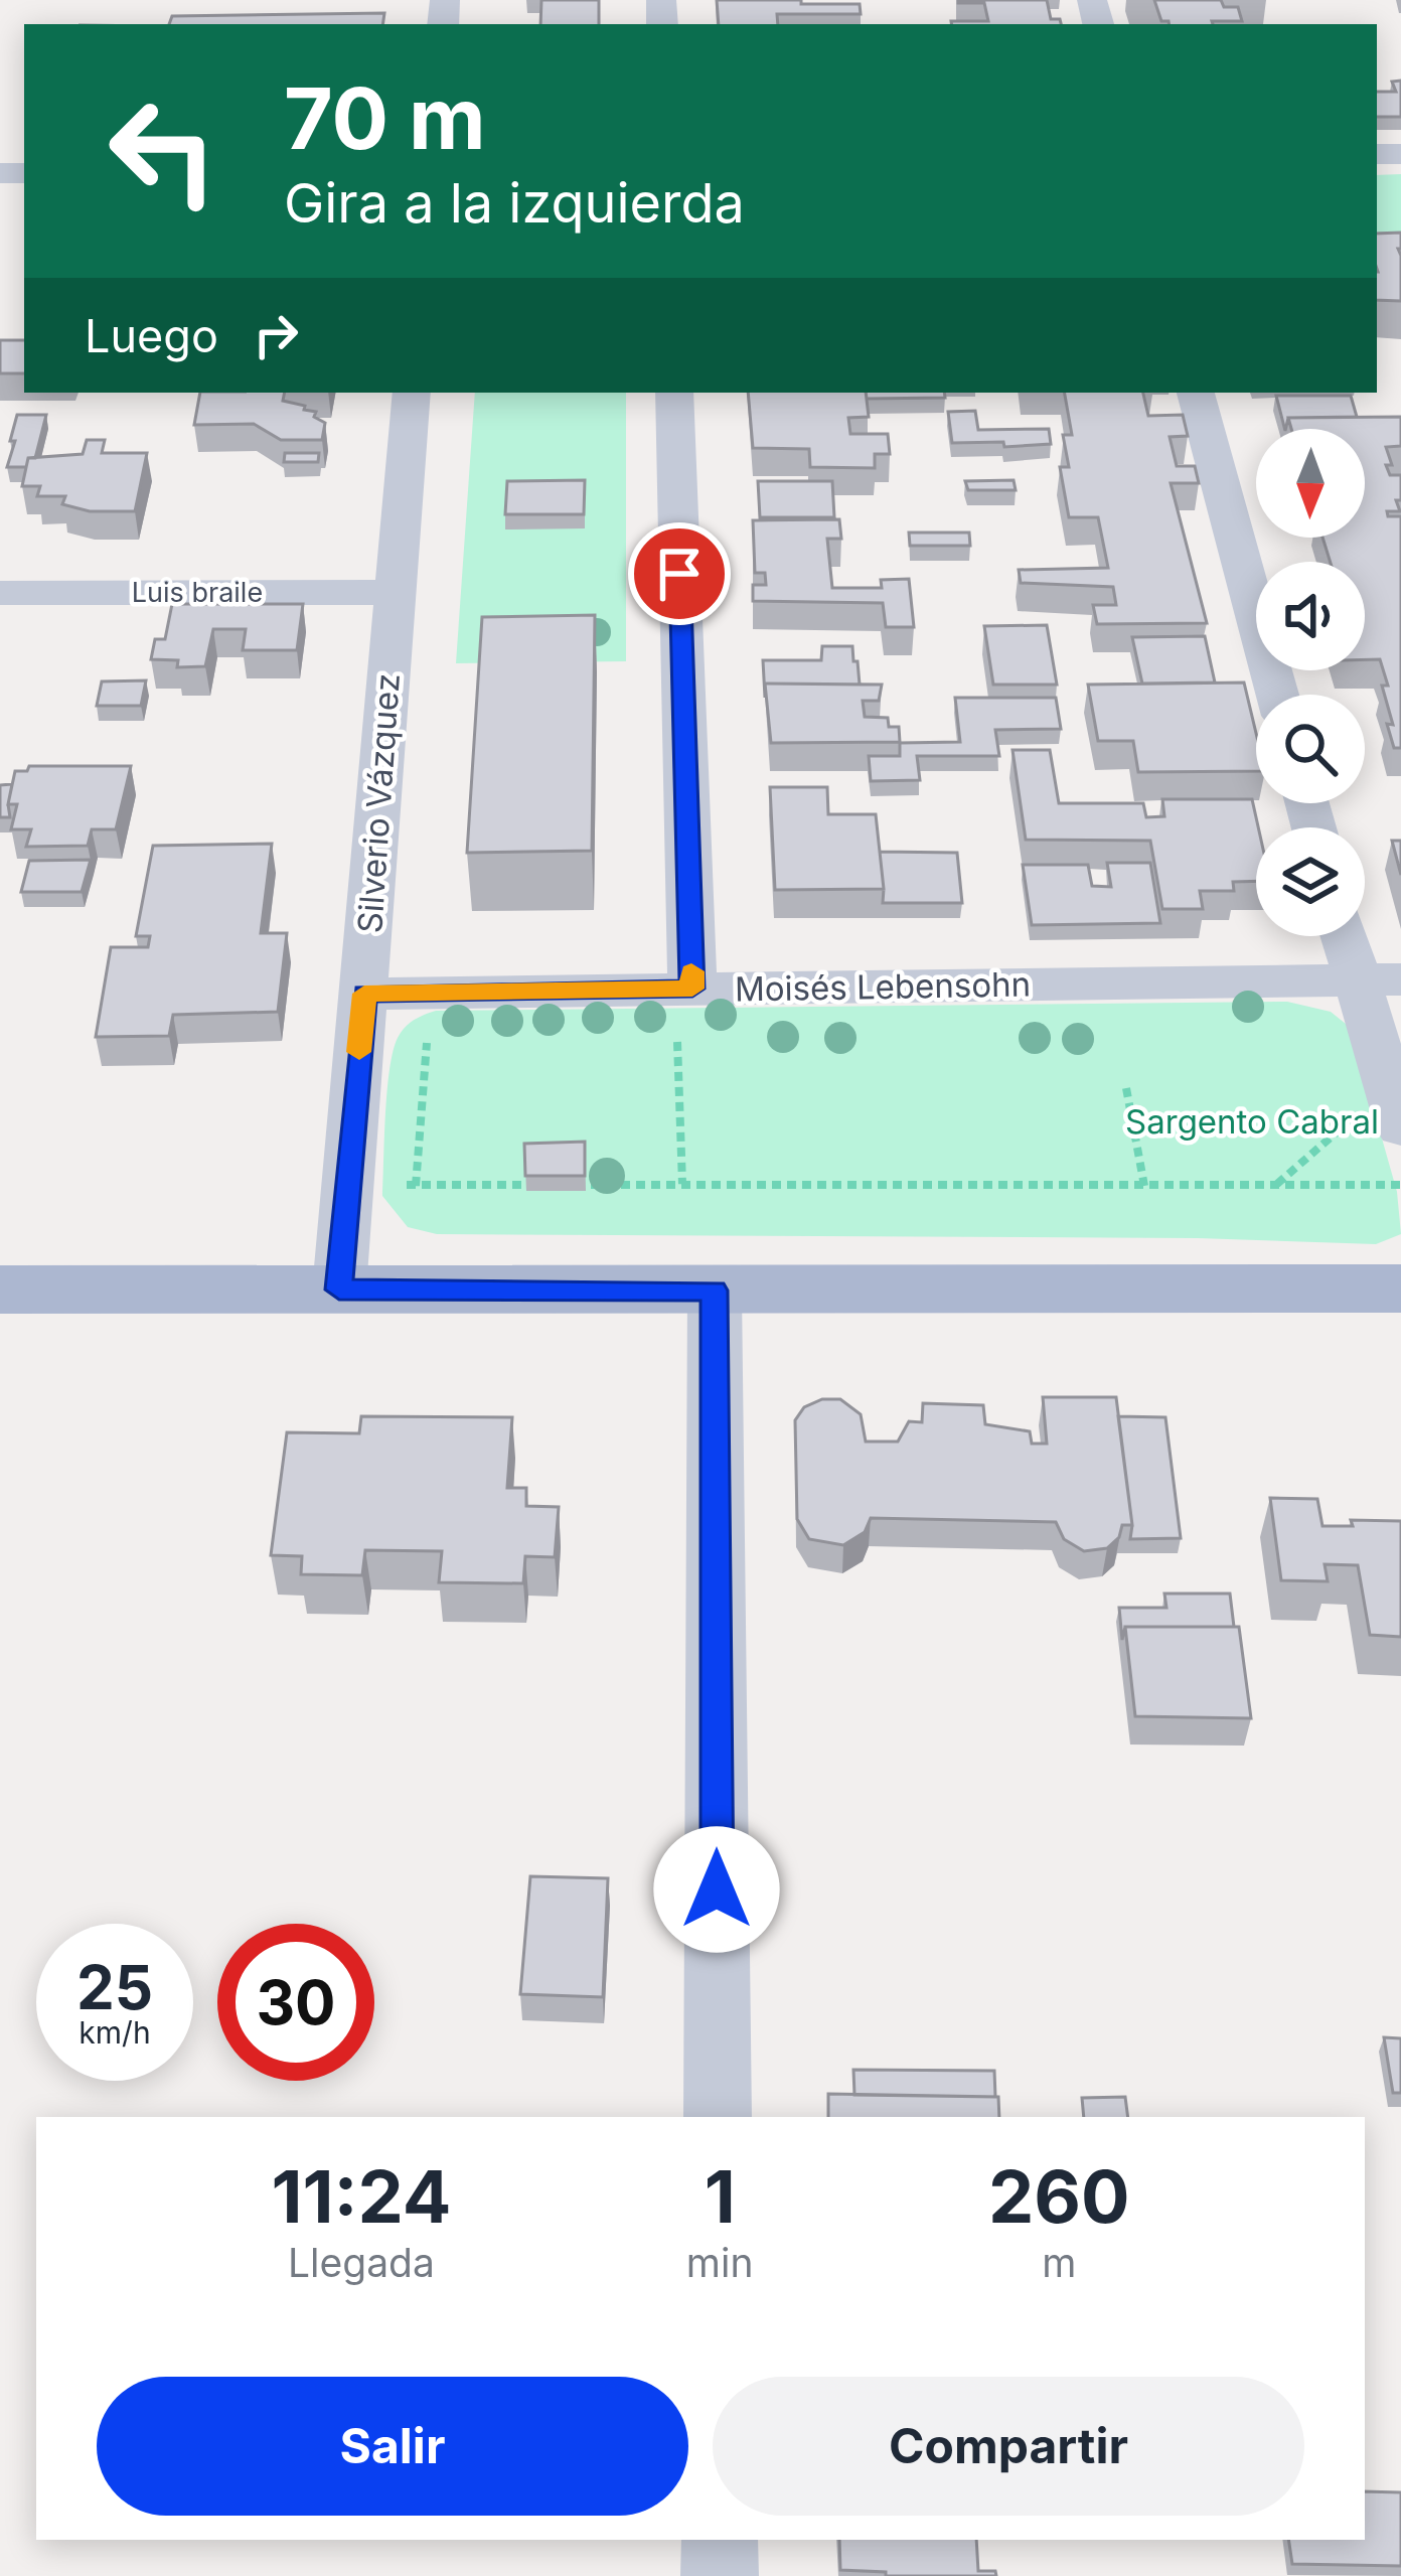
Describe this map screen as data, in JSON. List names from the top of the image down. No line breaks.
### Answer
{"streets":{"street":["Luis braile","Silverio Vázquez","Moisés Lebensohn"]},"crossings":[["Luis braile","Silverio Vázquez"],["Silverio Vázquez","Moisés Lebensohn"]],"parks":["Sargento Cabral"],"north":"bottom","page":{"turn":["70 m","Gira a la izquierda"],"then":"Luego","speed":"25 km/h","limit":"30","eta":["11:24","Llegada","1","min","260","m"],"buttons":["Salir","Compartir"]}}
